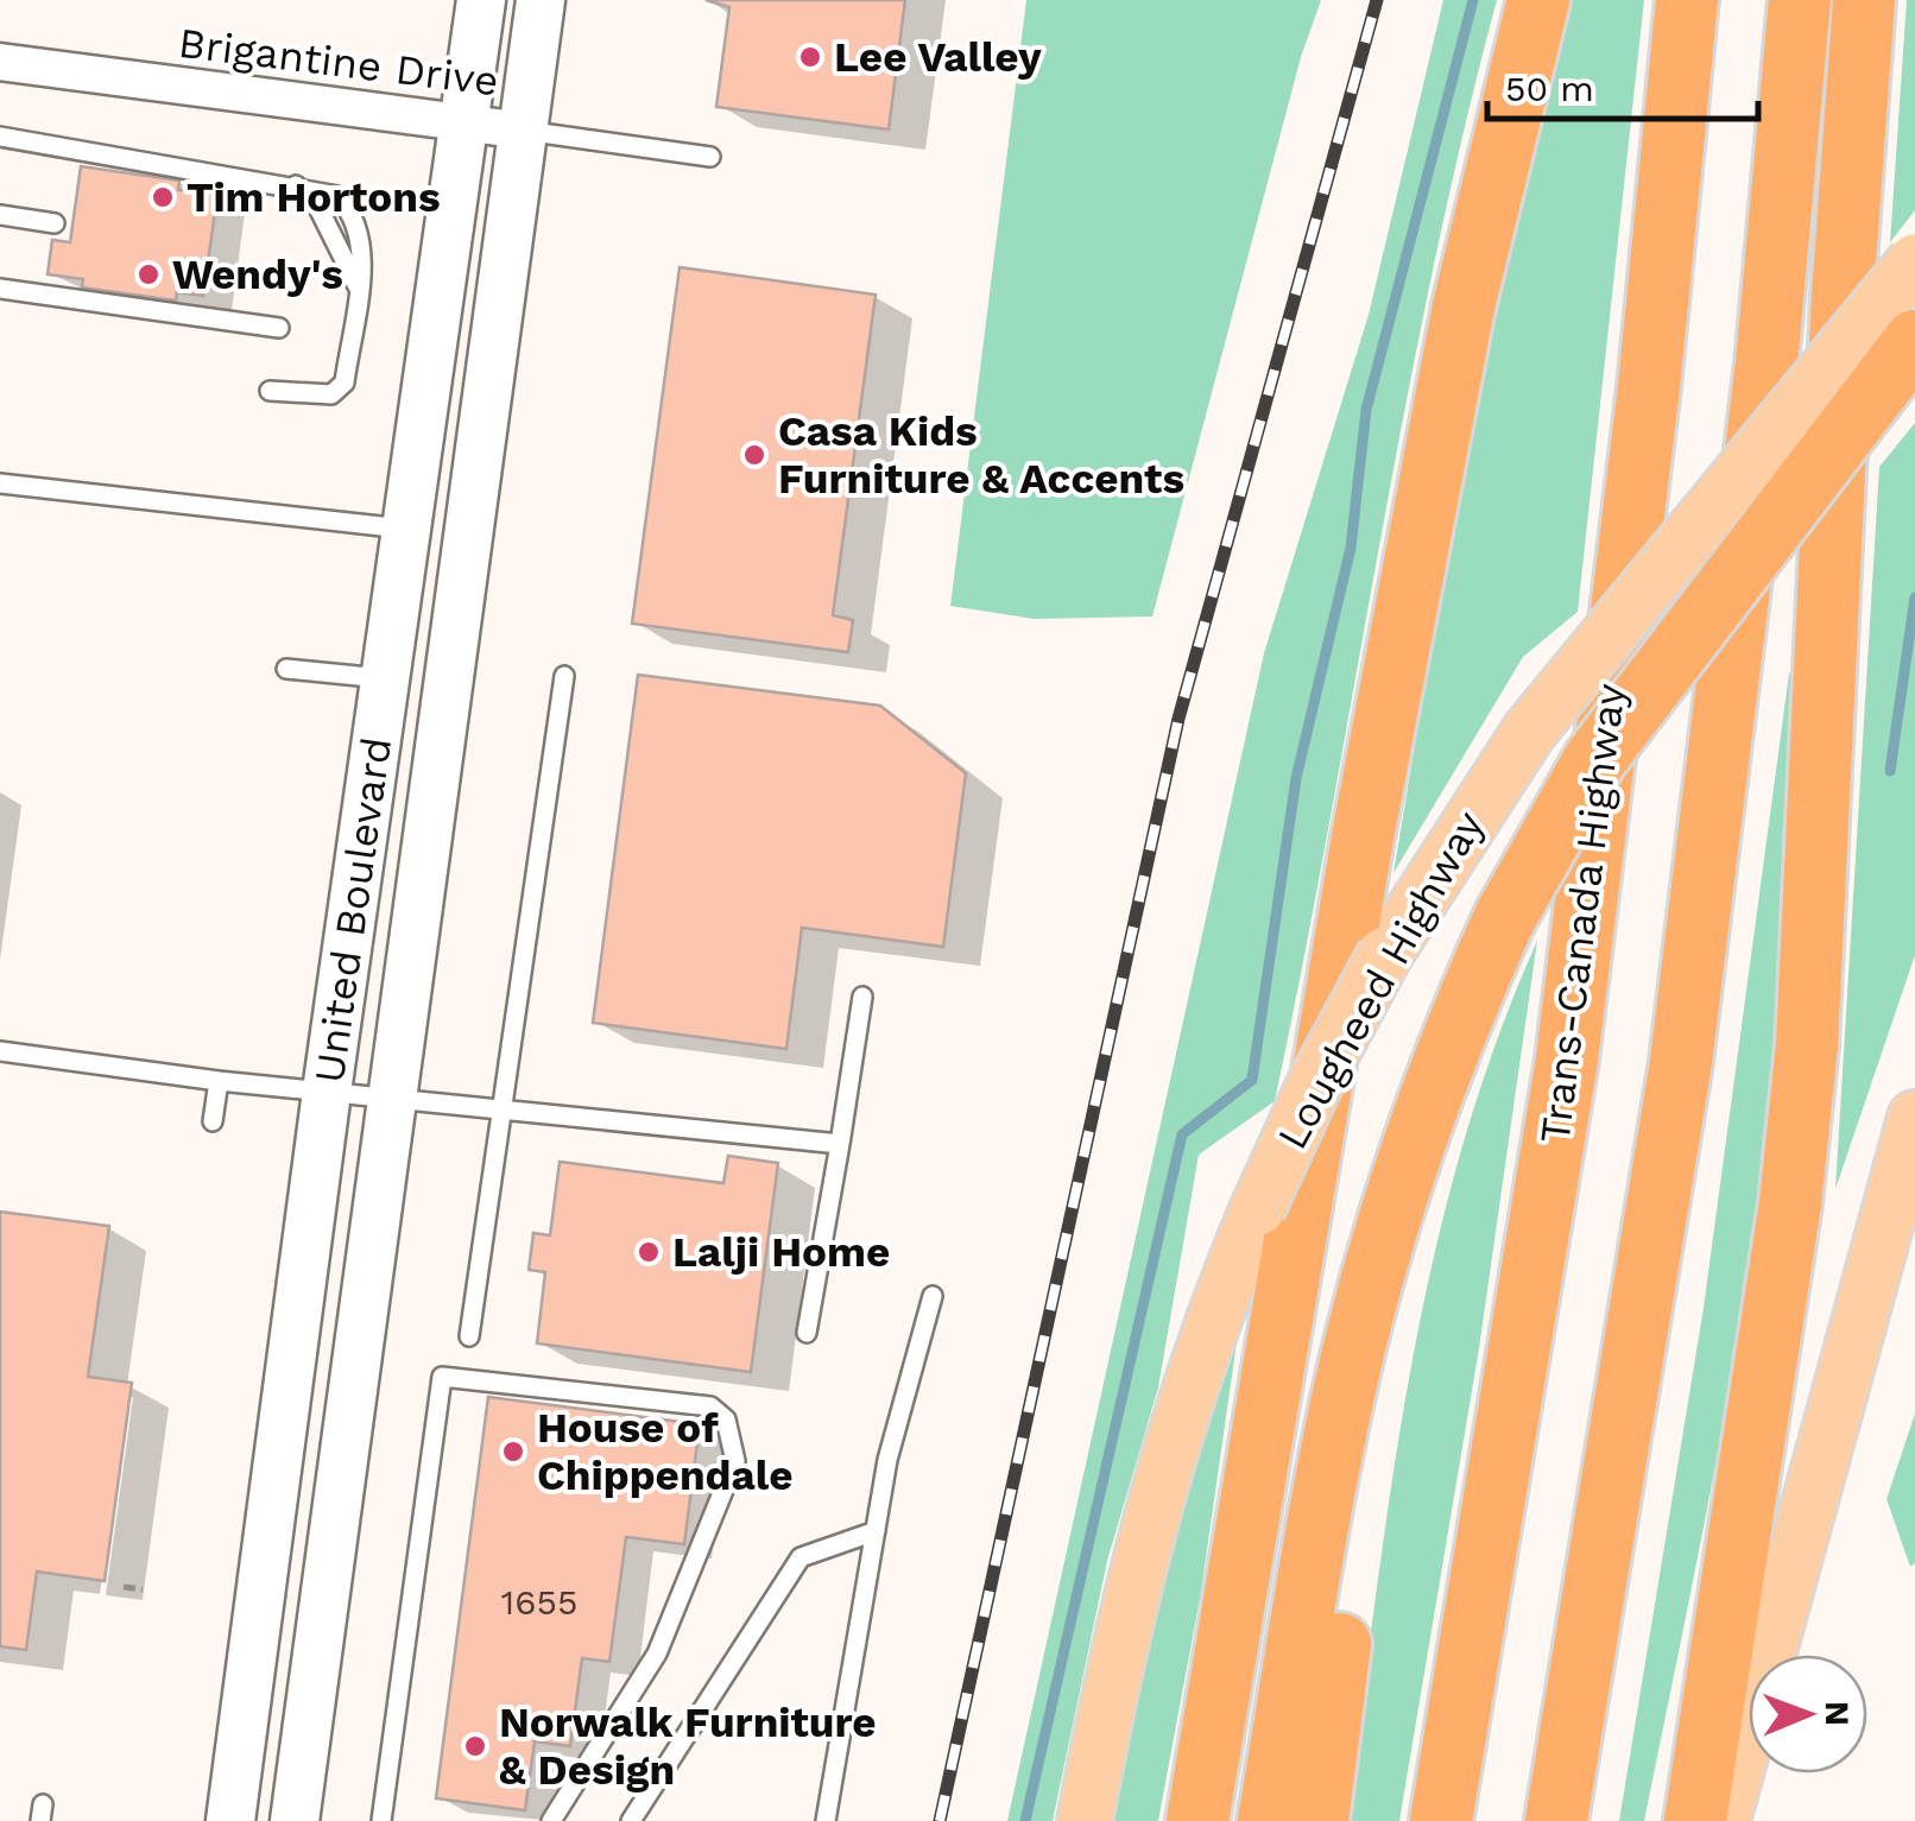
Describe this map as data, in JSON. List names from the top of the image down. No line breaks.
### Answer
{"streets":{"highway":["Trans-Canada Highway"],"main road":["United Boulevard","Lougheed Highway"],"street":["Brigantine Drive"]},"crossings":[["Brigantine Drive","United Boulevard"]],"places":["Lee Valley","Tim Hortons","Wendy's","Casa Kids Furniture & Accents","Lalji Home","House of Chippendale","Norwalk Furniture & Design"],"house_numbers":["1655"],"scale_bar":"50 m","north":"right"}
